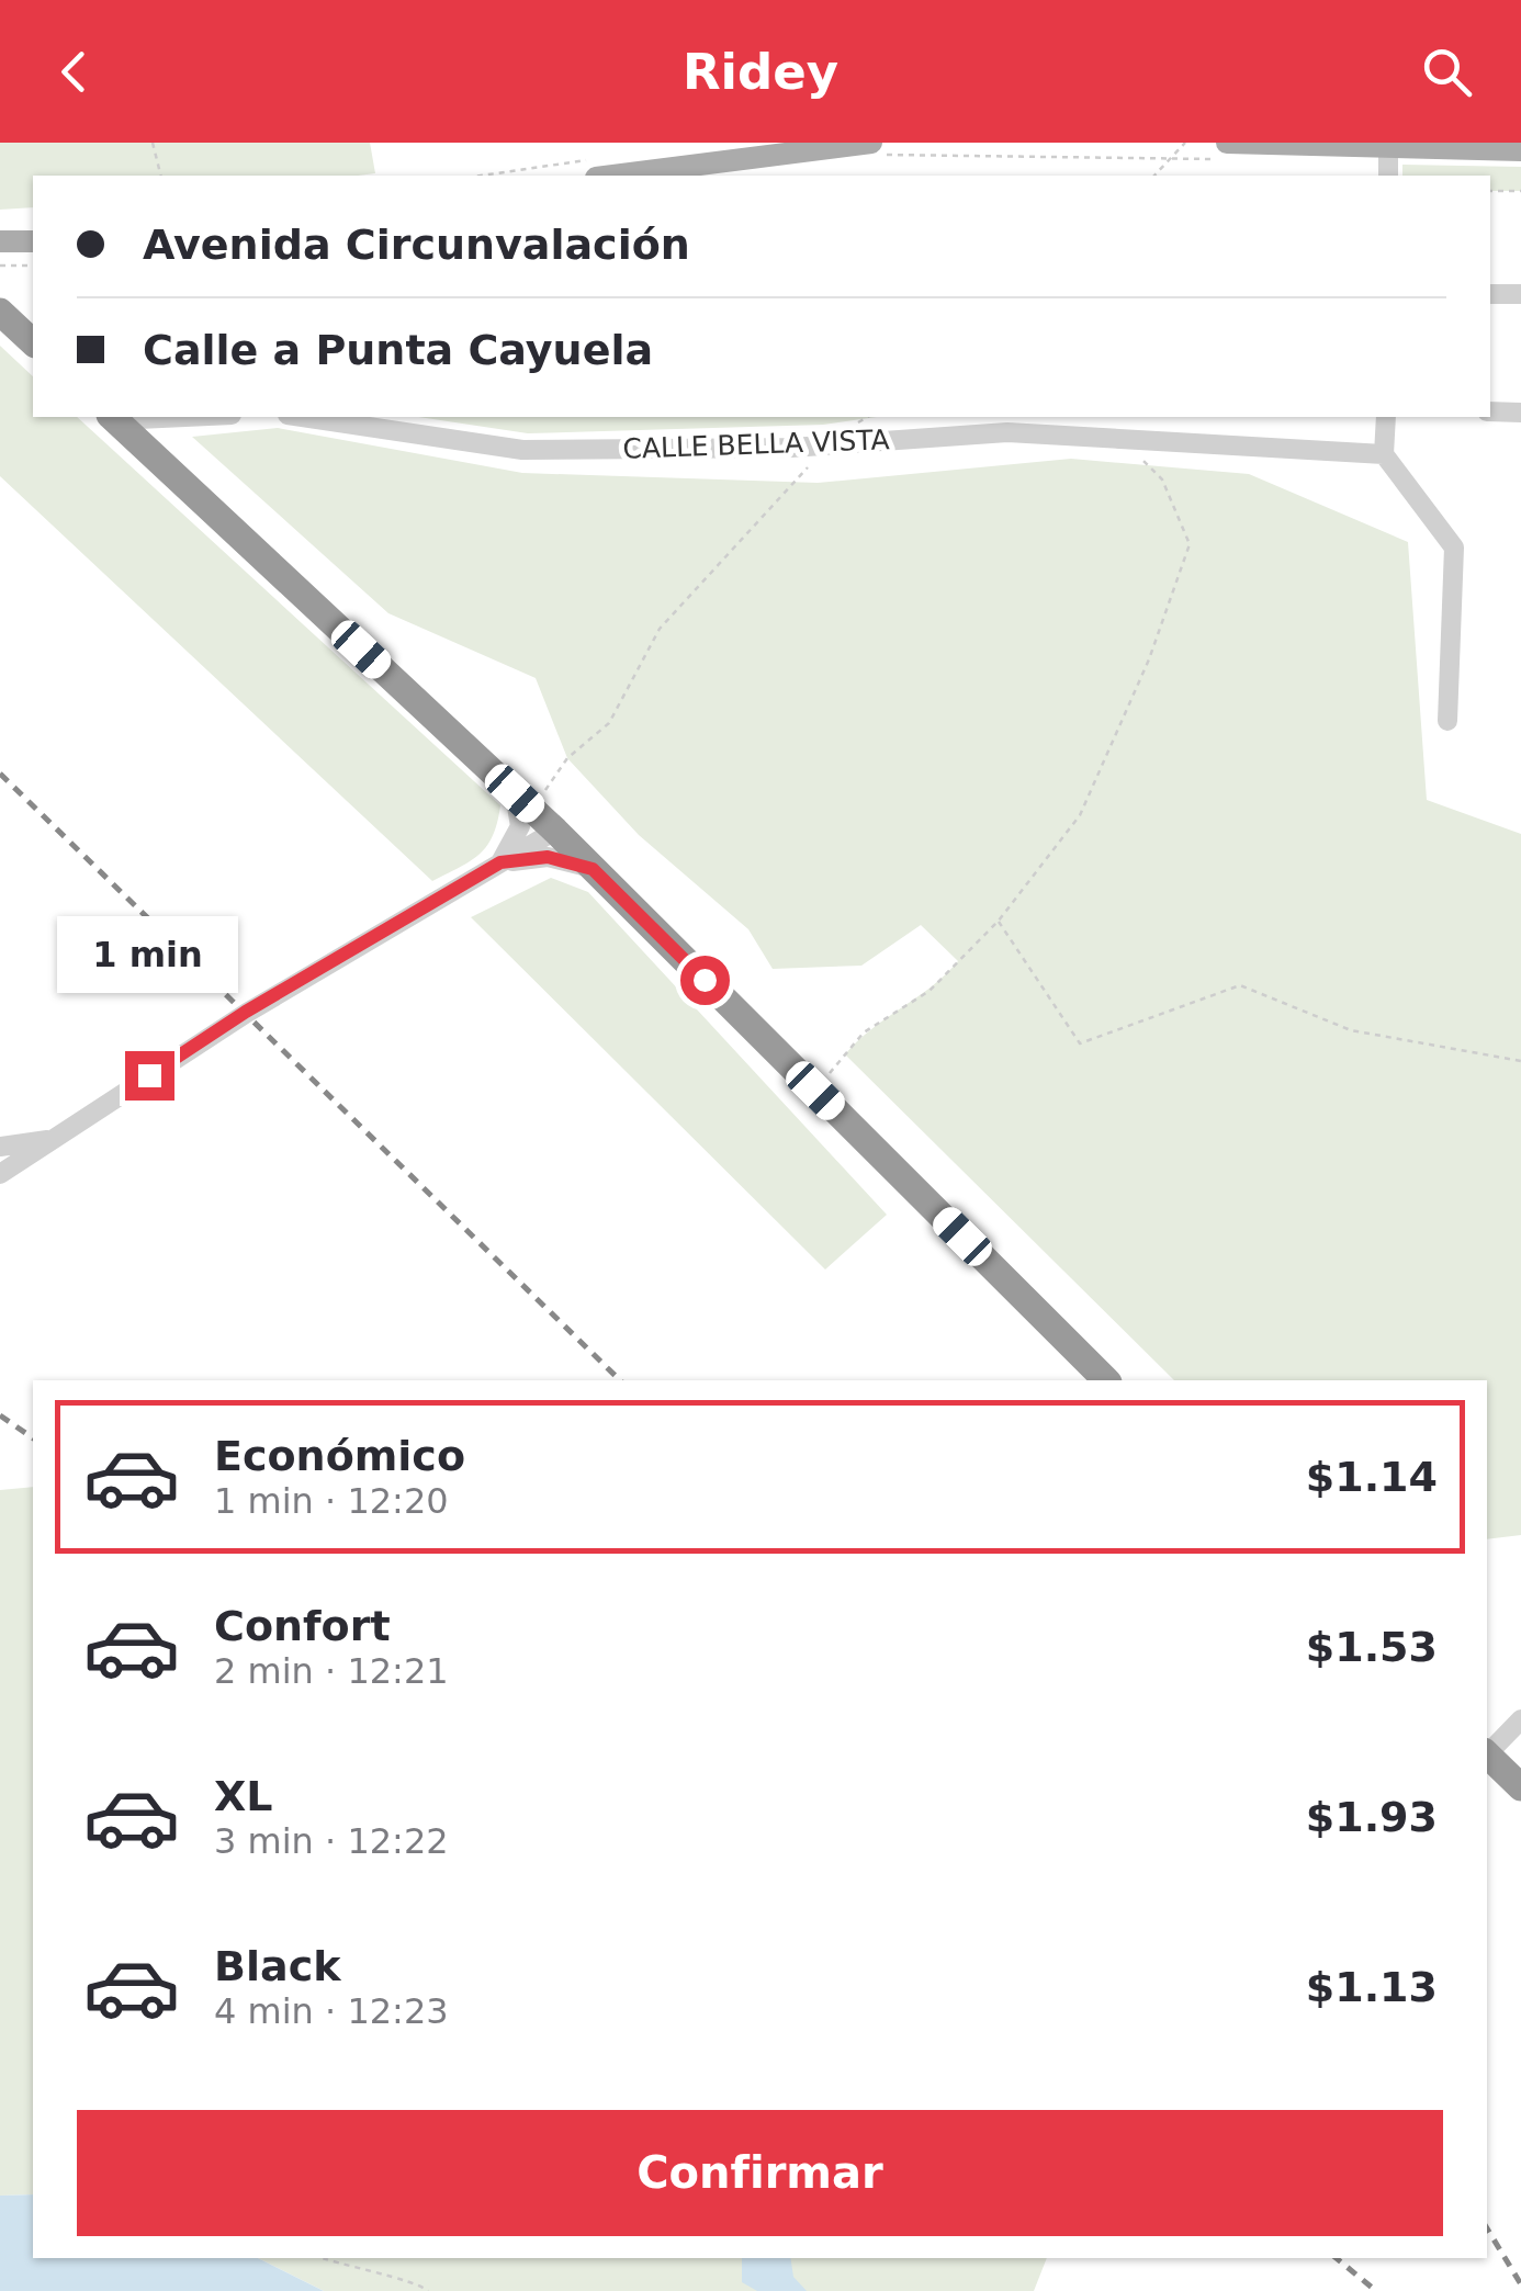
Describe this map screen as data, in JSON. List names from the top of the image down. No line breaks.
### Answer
{"streets":{"street":["CALLE BELLA VISTA"]},"page":{"header":"Ridey","banner":["Avenida Circunvalación","Calle a Punta Cayuela"],"bubble":"1 min","list":[{"name":"Económico","note":"1 min · 12:20","value":"$1.14"},{"name":"Confort","note":"2 min · 12:21","value":"$1.53"},{"name":"XL","note":"3 min · 12:22","value":"$1.93"},{"name":"Black","note":"4 min · 12:23","value":"$1.13"}],"buttons":"Confirmar"}}
